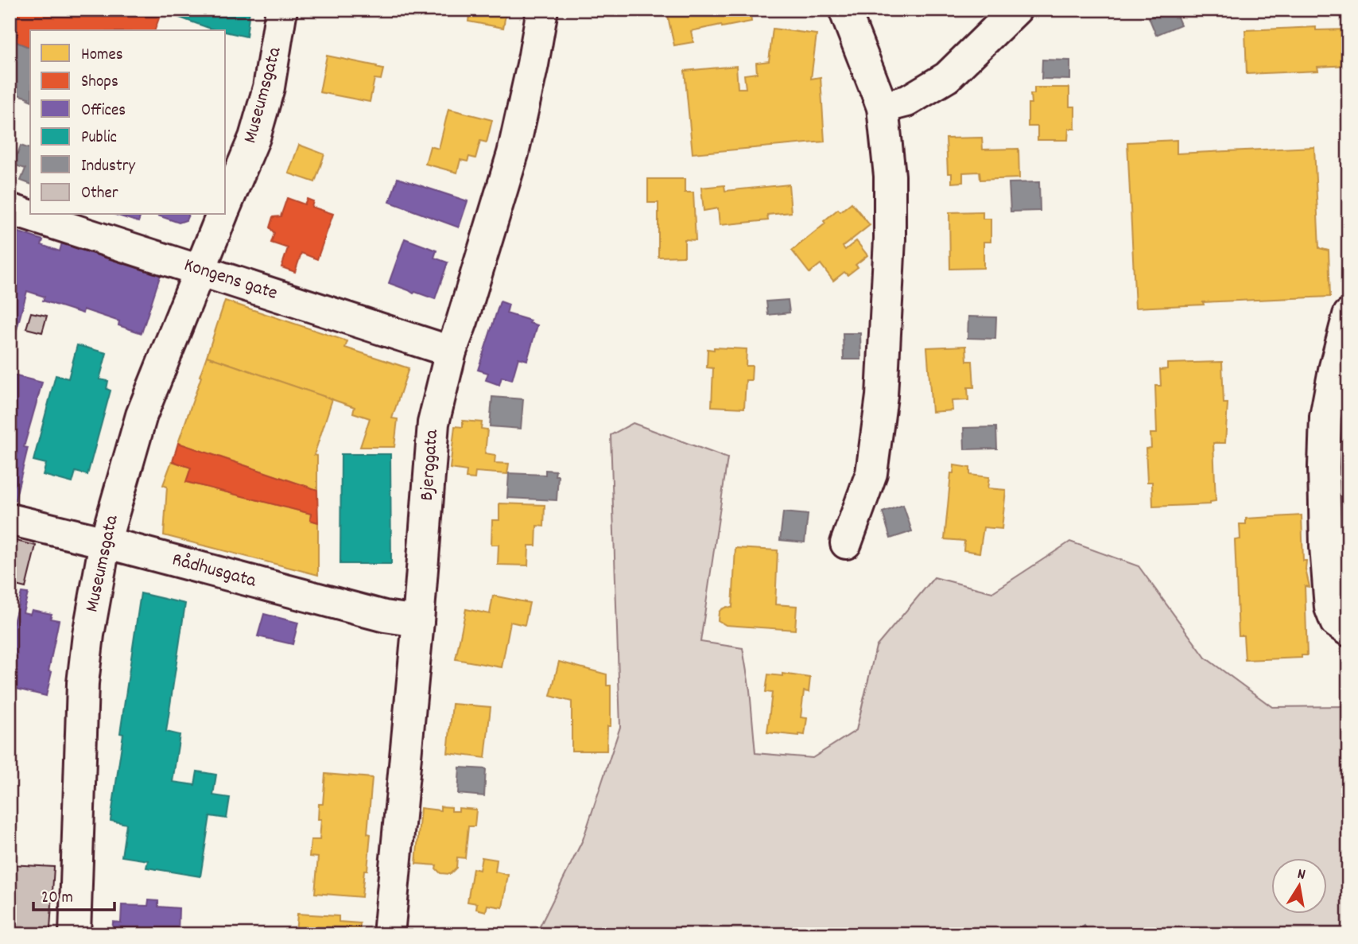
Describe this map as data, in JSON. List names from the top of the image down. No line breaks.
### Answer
{"streets":{"street":["Museumsgata","Kongens gate","Bjerggata","Rådhusgata"]},"crossings":[["Museumsgata","Kongens gate"],["Museumsgata","Rådhusgata"],["Kongens gate","Bjerggata"],["Bjerggata","Rådhusgata"]],"legend":["Homes","Shops","Offices","Public","Industry","Other"],"scale_bar":"20 m","north":"top"}
